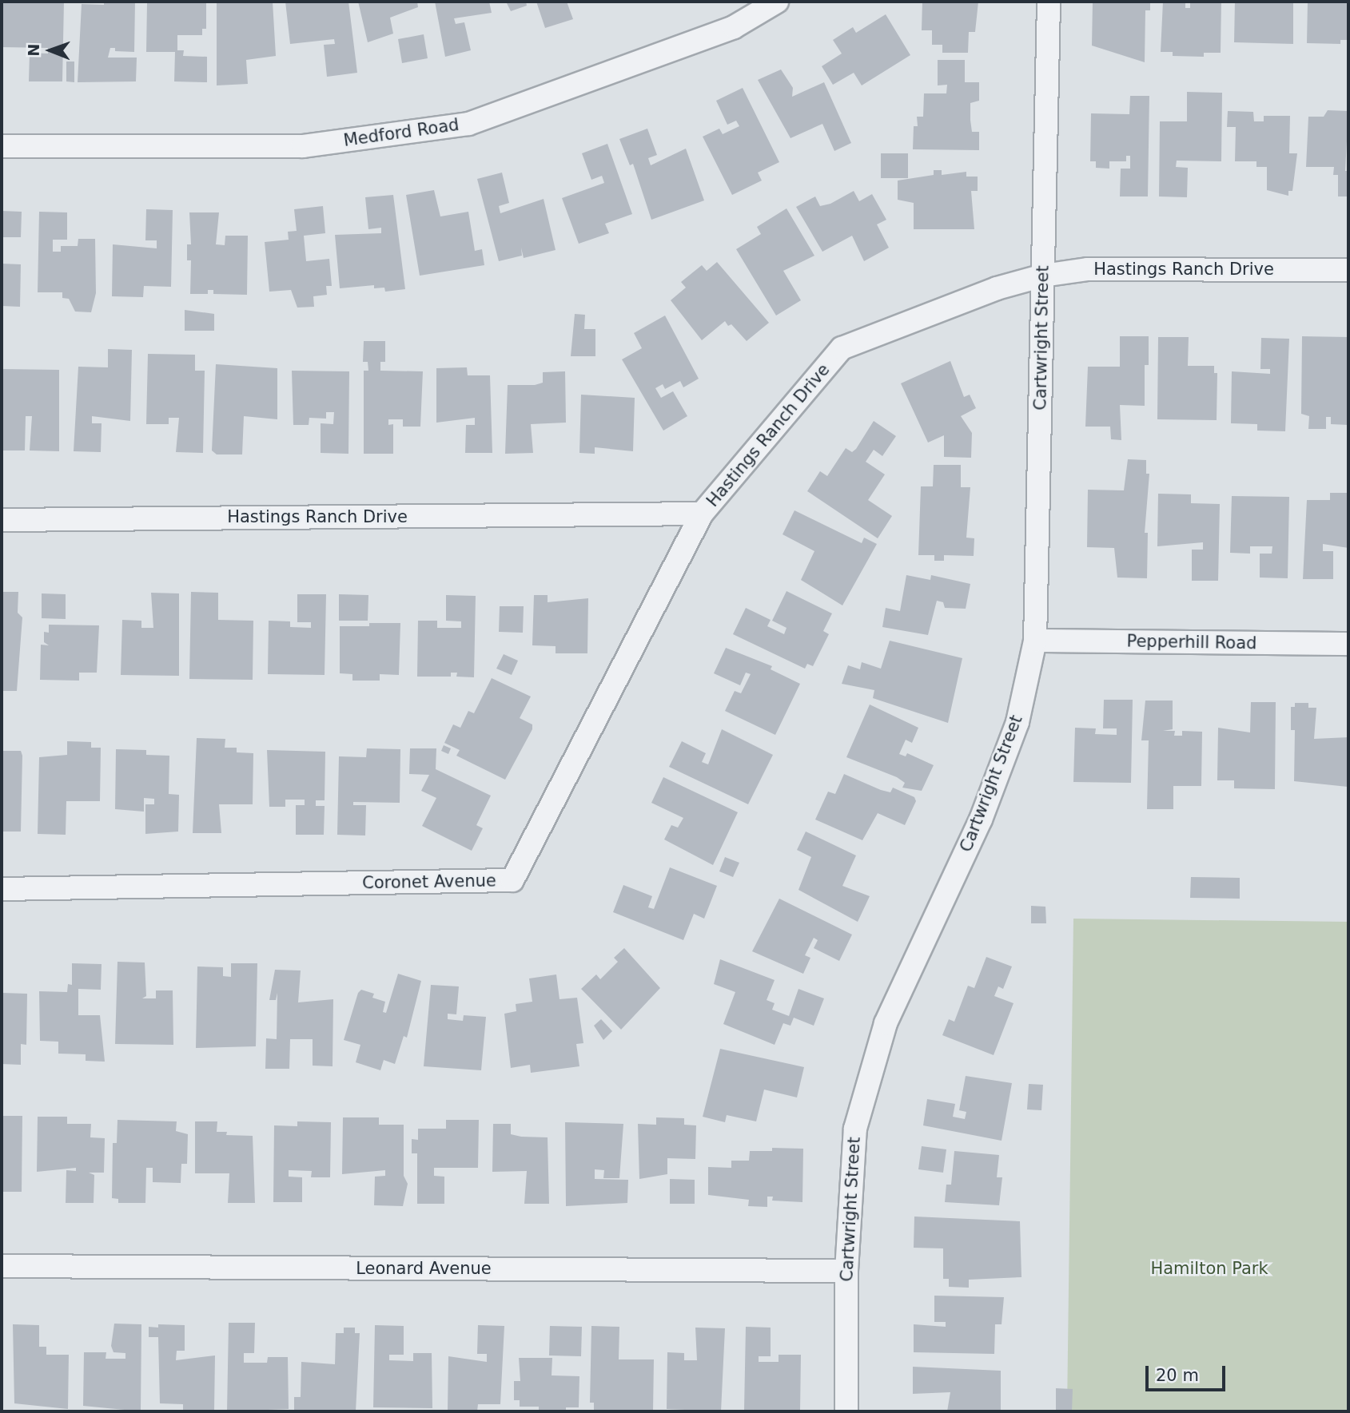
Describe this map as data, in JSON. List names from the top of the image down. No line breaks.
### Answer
{"streets":{"street":["Medford Road","Hastings Ranch Drive","Cartwright Street","Pepperhill Road","Coronet Avenue","Leonard Avenue"]},"crossings":[["Hastings Ranch Drive","Cartwright Street"],["Hastings Ranch Drive","Coronet Avenue"],["Cartwright Street","Pepperhill Road"],["Cartwright Street","Leonard Avenue"]],"parks":["Hamilton Park"],"scale_bar":"20 m","north":"left"}
